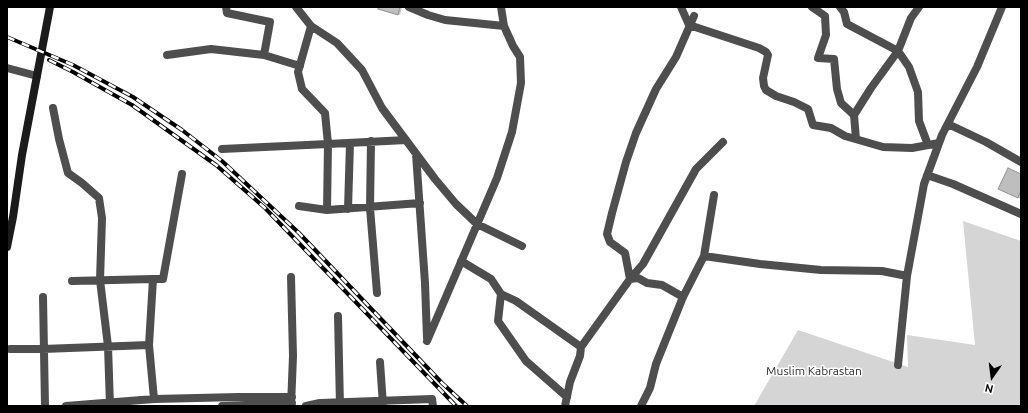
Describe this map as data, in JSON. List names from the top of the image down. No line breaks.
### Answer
{"parks":["Muslim Kabrastan"],"north":"bottom"}
